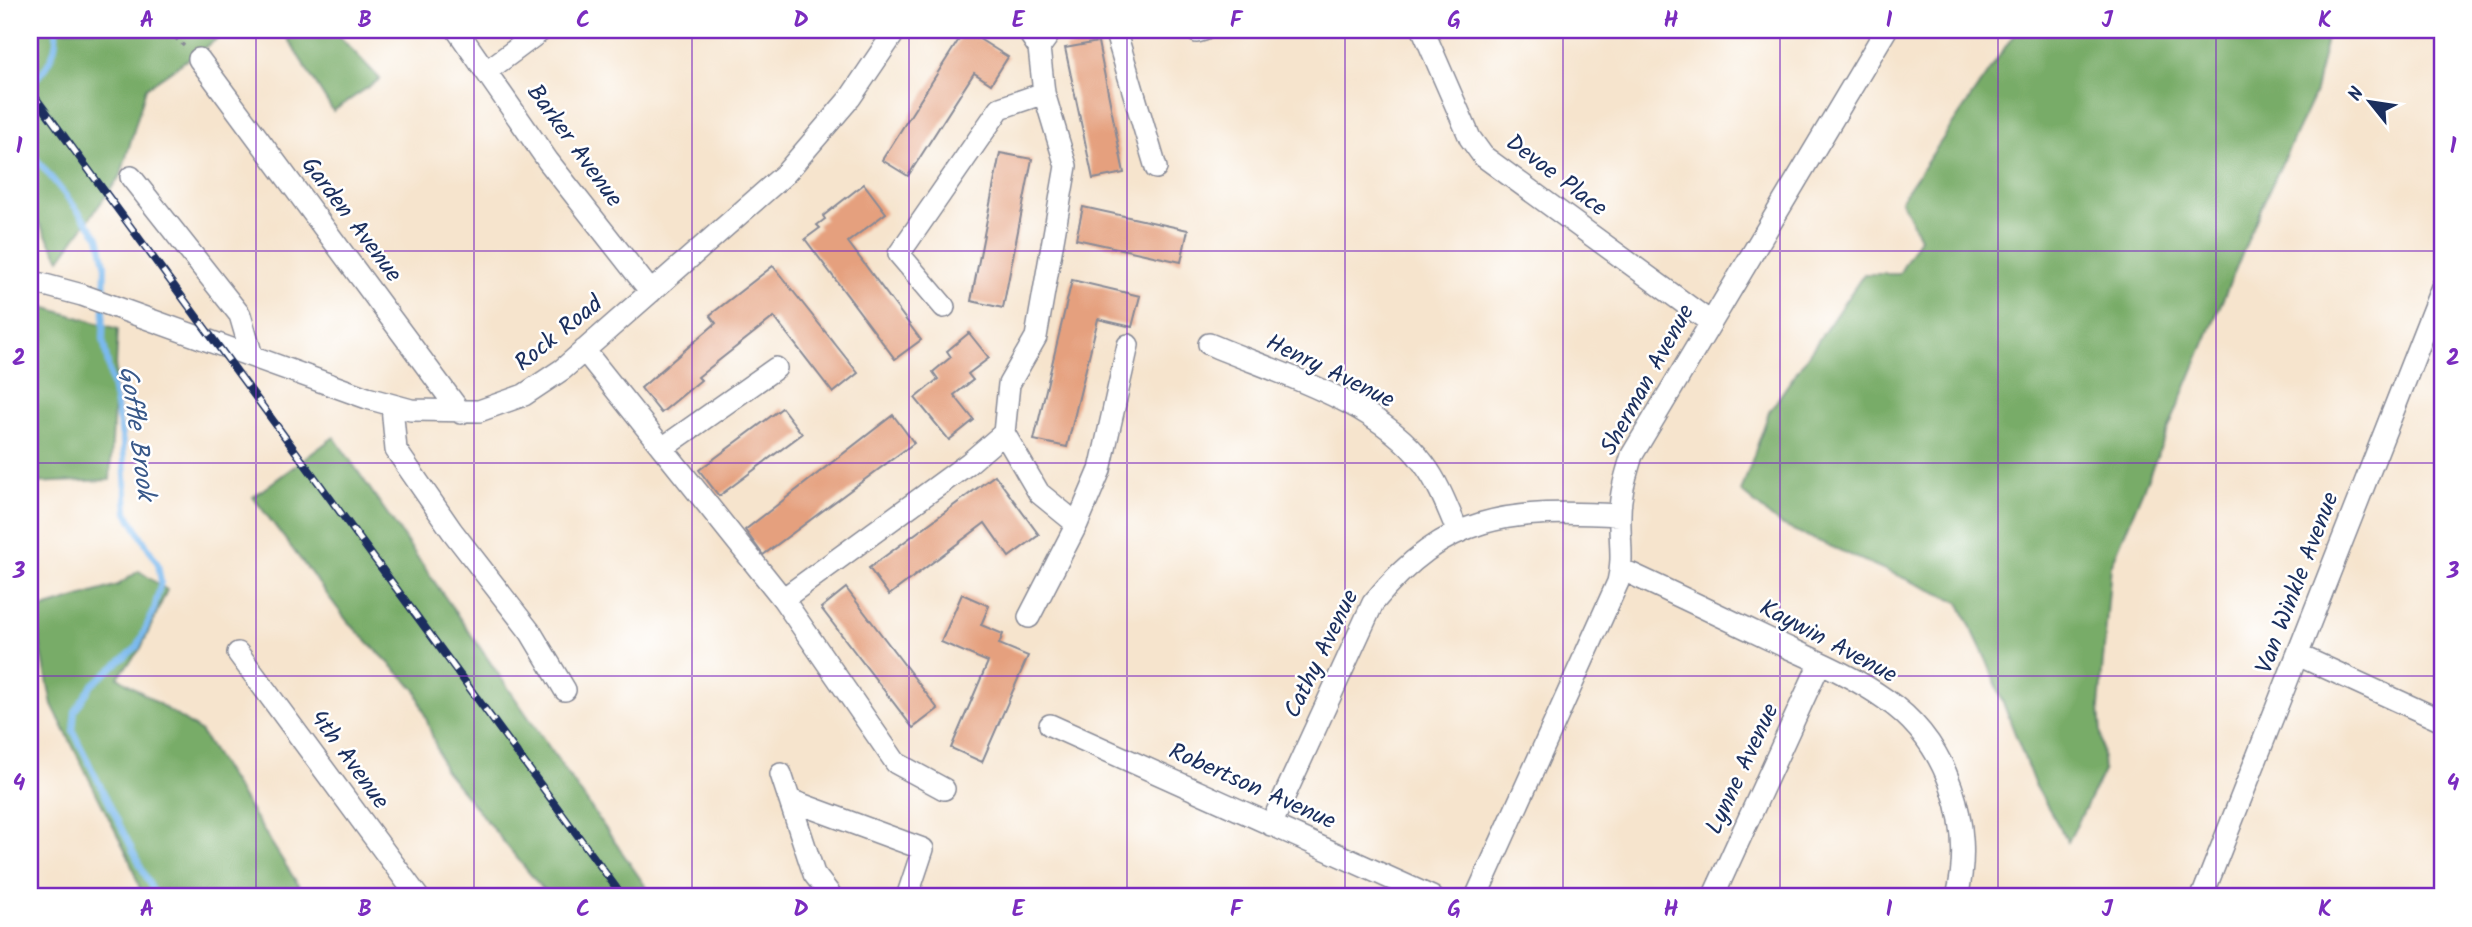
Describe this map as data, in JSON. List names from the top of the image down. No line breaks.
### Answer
{"streets":{"street":["Barker Avenue","Devoe Place","Garden Avenue","Rock Road","Henry Avenue","Sherman Avenue","Van Winkle Avenue","Kaywin Avenue","Cathy Avenue","4th Avenue","Lynne Avenue","Robertson Avenue"]},"crossings":[["Barker Avenue","Rock Road"],["Devoe Place","Sherman Avenue"],["Garden Avenue","Rock Road"],["Henry Avenue","Cathy Avenue"],["Sherman Avenue","Kaywin Avenue"],["Sherman Avenue","Cathy Avenue"],["Kaywin Avenue","Lynne Avenue"],["Cathy Avenue","Robertson Avenue"]],"water":["Goffle Brook"],"north":"top left","grid":{"columns":["A","B","C","D","E","F","G","H","I","J","K"],"rows":["1","2","3","4"]}}
